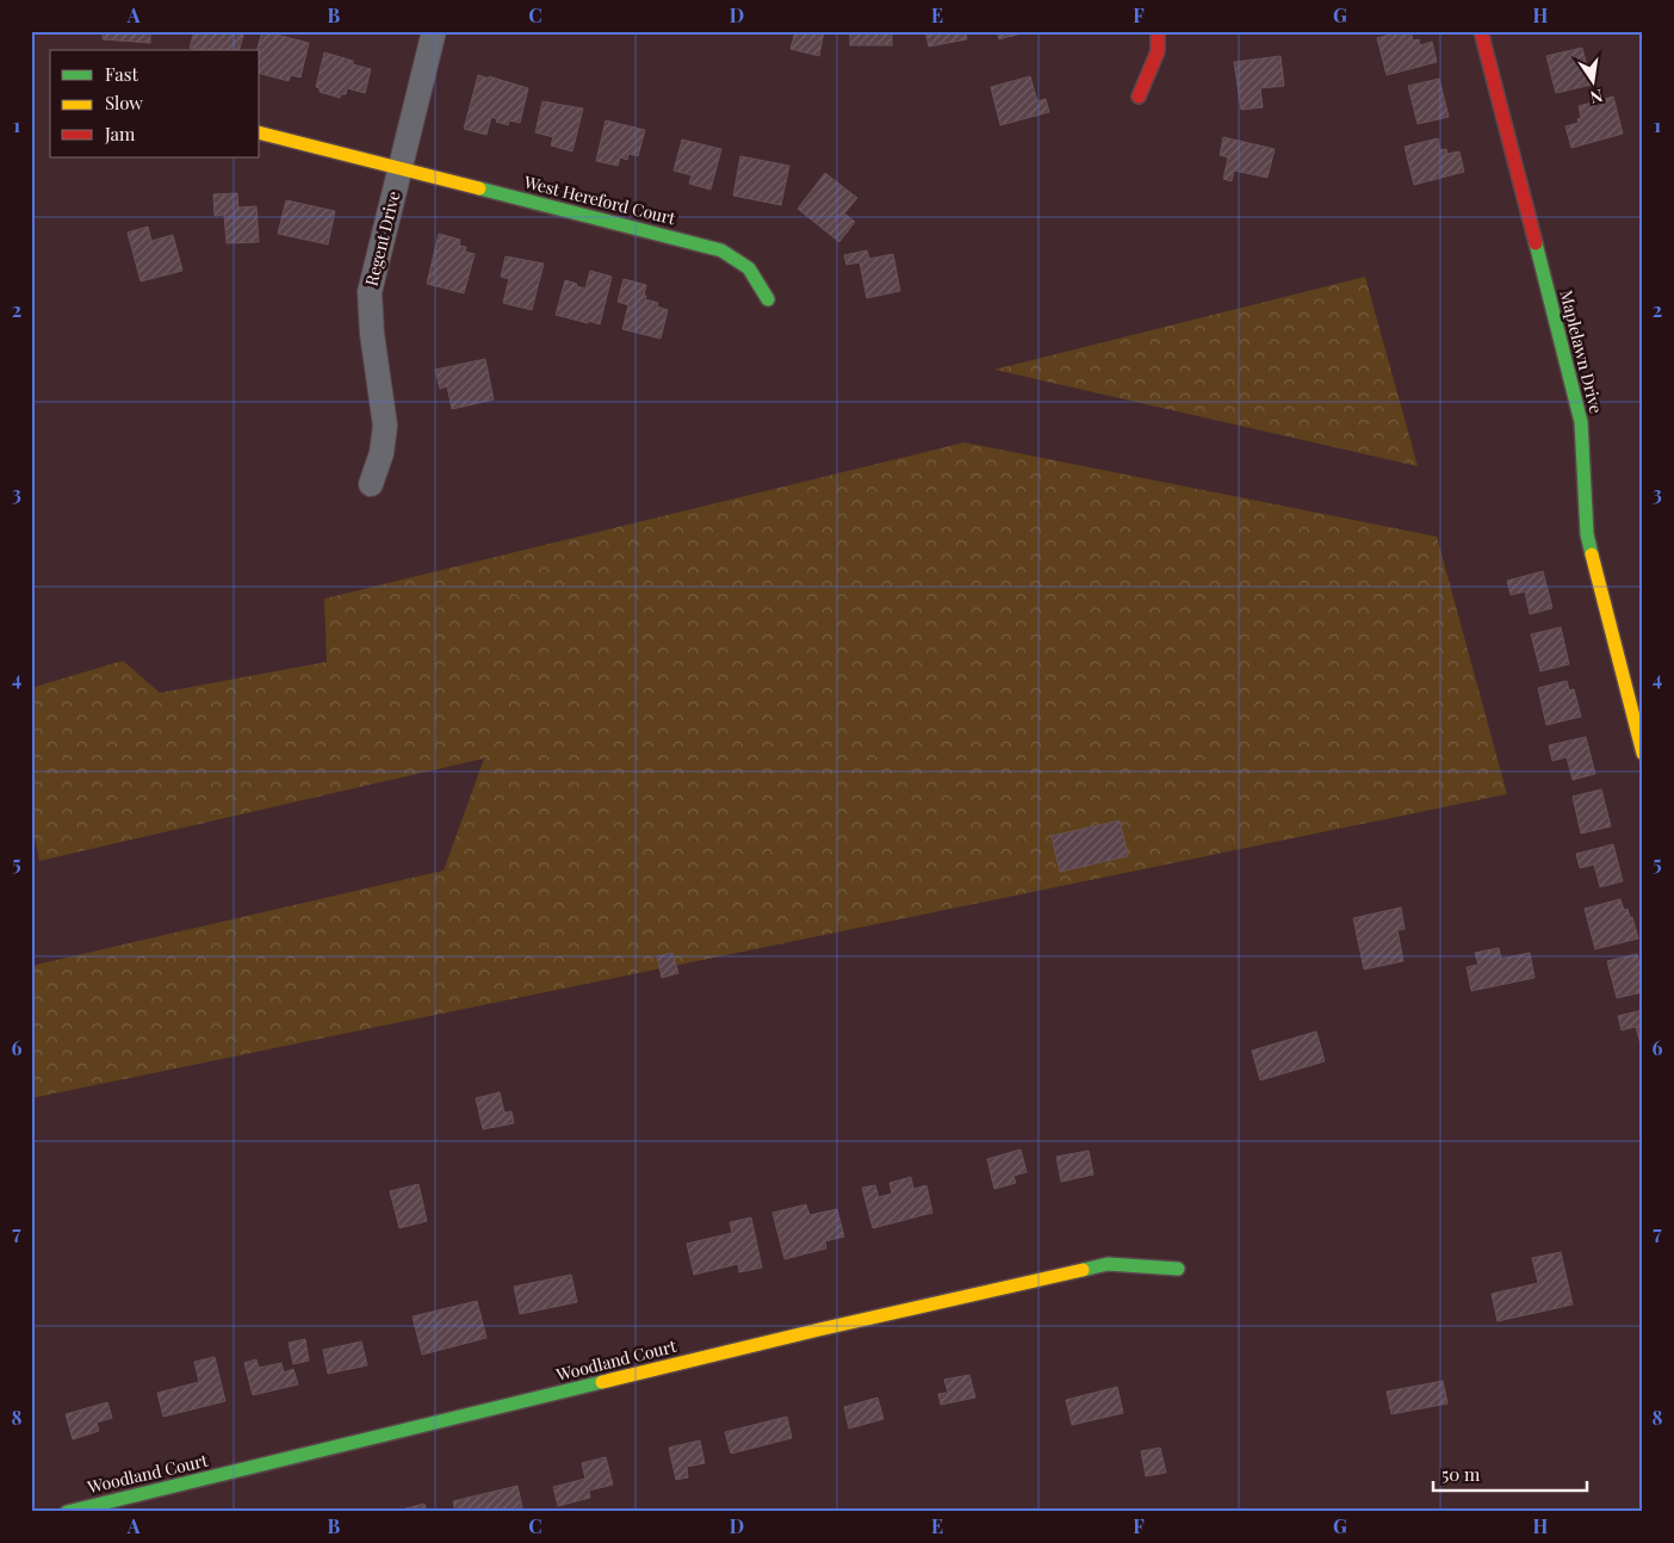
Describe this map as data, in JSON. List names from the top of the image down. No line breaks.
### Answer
{"streets":{"street":["West Hereford Court","Regent Drive","Maplelawn Drive","Woodland Court"]},"crossings":[["West Hereford Court","Regent Drive"]],"legend":["Fast","Slow","Jam"],"scale_bar":"50 m","north":"bottom","grid":{"columns":["A","B","C","D","E","F","G","H"],"rows":["1","2","3","4","5","6","7","8"]}}
